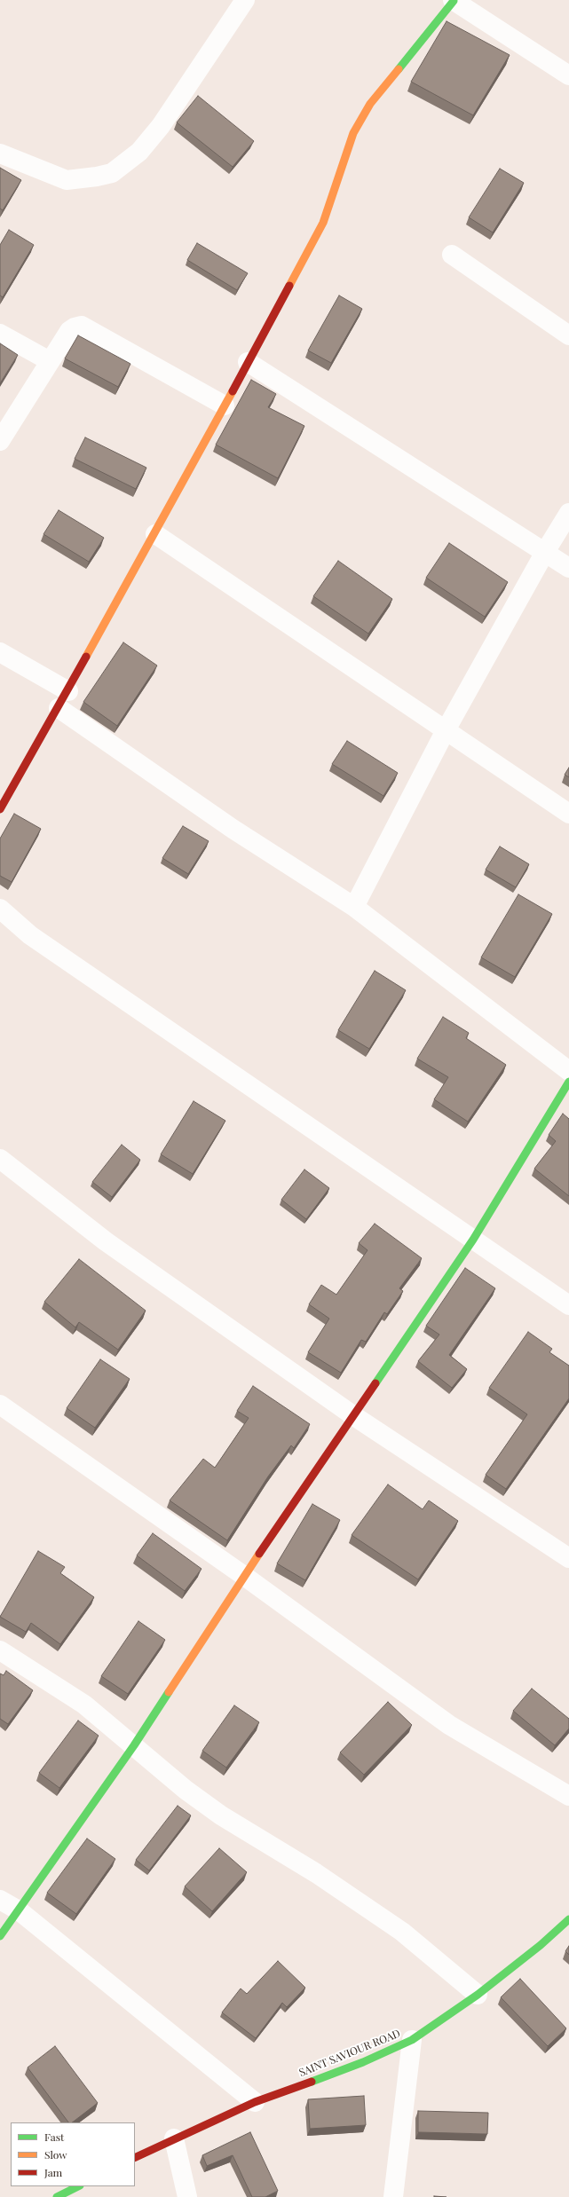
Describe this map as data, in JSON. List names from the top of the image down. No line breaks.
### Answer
{"streets":{"street":["SAINT SAVIOUR ROAD"]},"legend":["Fast","Slow","Jam"]}
